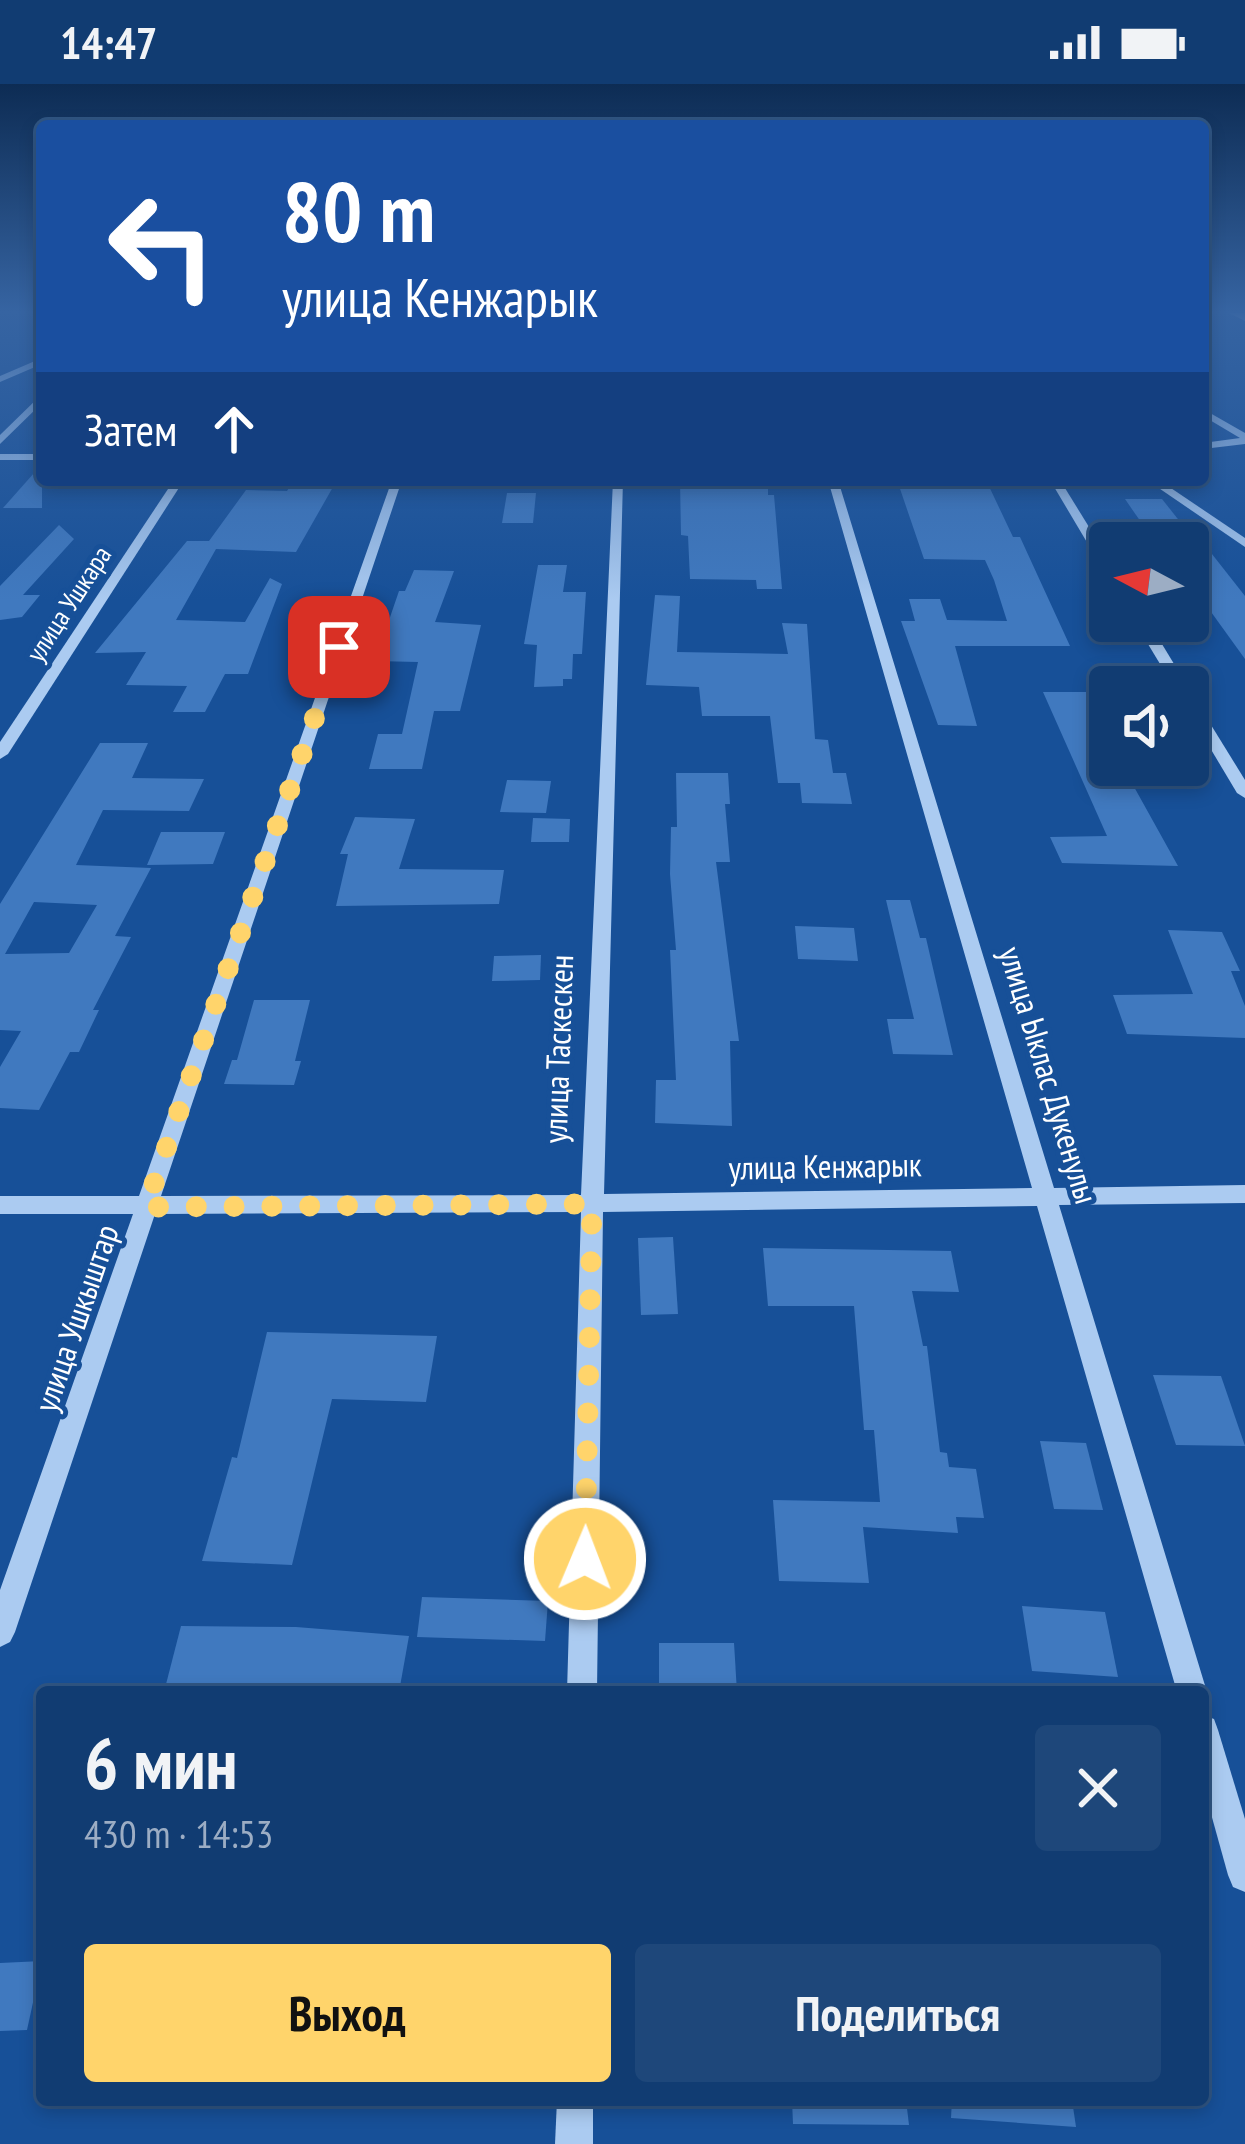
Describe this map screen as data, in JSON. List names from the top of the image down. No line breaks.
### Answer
{"streets":{"street":["улица Ушкара","улица Таскескен","улица Ыклас Дукенулы","улица Кенжарык","улица Ушкыштар"]},"crossings":[["улица Таскескен","улица Кенжарык"],["улица Ыклас Дукенулы","улица Кенжарык"],["улица Кенжарык","улица Ушкыштар"]],"north":"left","page":{"status":"14:47","turn":["80 m","улица Кенжарык"],"then":"Затем","heading":["6 мин","430 m · 14:53"],"buttons":["Выход","Поделиться"]}}
